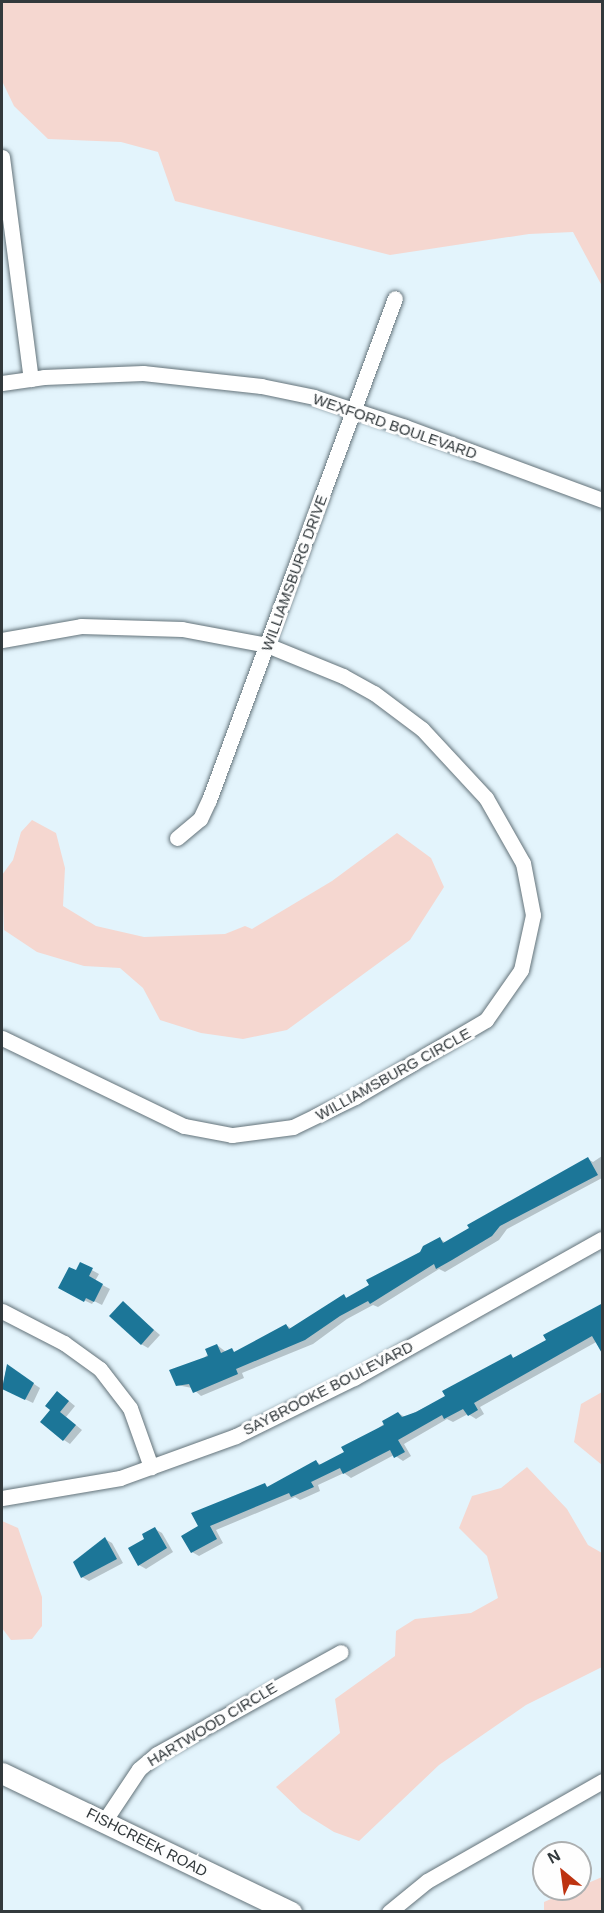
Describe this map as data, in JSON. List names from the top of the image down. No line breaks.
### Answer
{"streets":{"main road":["FISHCREEK ROAD"],"street":["WEXFORD BOULEVARD","WILLIAMSBURG DRIVE","WILLIAMSBURG CIRCLE","SAYBROOKE BOULEVARD","HARTWOOD CIRCLE"]},"crossings":[["WEXFORD BOULEVARD","WILLIAMSBURG DRIVE"],["WILLIAMSBURG DRIVE","WILLIAMSBURG CIRCLE"],["HARTWOOD CIRCLE","FISHCREEK ROAD"]],"north":"top left"}
